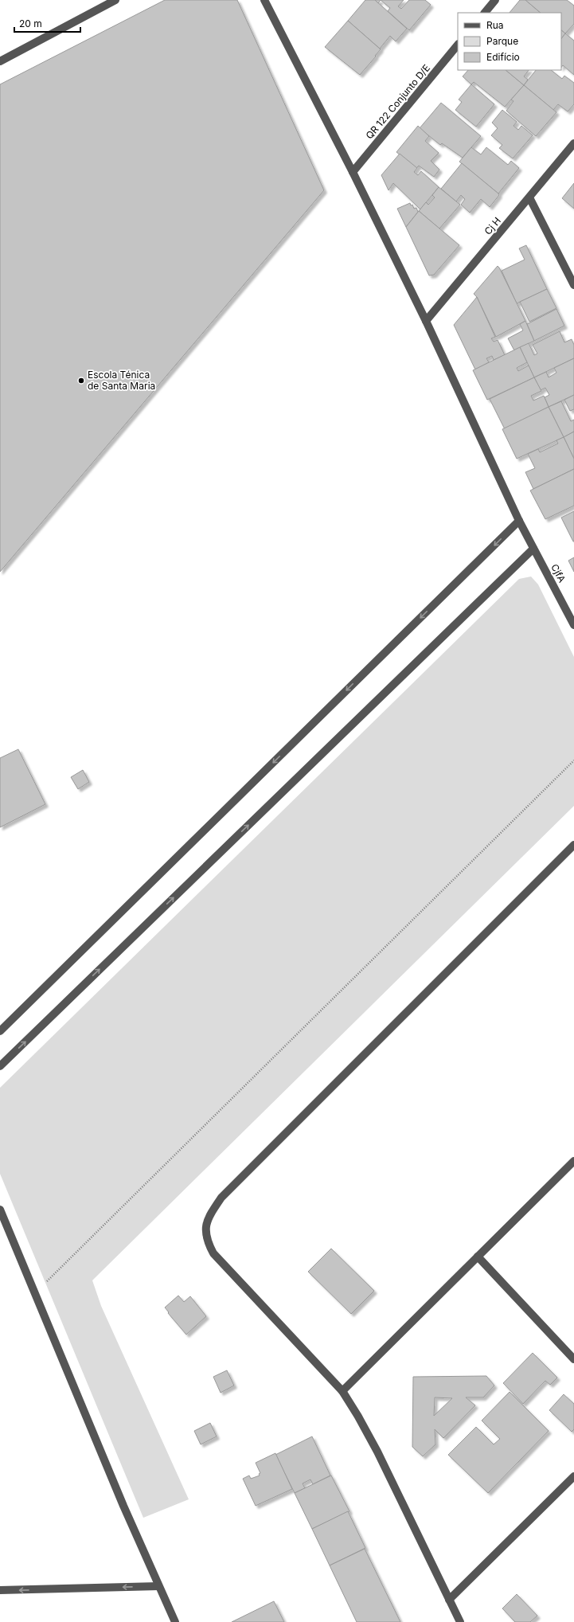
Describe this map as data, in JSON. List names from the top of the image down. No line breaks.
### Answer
{"streets":{"street":["QR 122 Conjunto D/E","Cj H","CjfA"]},"crossings":[["QR 122 Conjunto D/E","CjfA"],["Cj H","CjfA"]],"places":["Escola Ténica de Santa Maria"],"legend":["Rua","Parque","Edifício"],"scale_bar":"20 m"}
